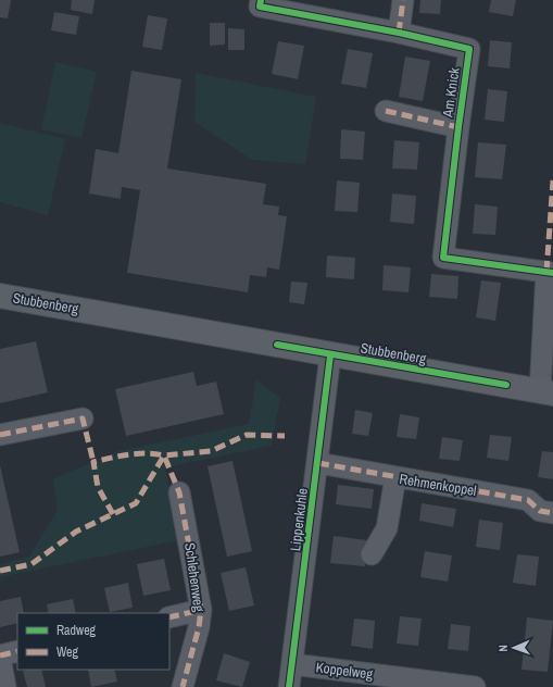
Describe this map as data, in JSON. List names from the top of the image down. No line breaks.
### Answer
{"streets":{"main road":["Stubbenberg"],"street":["Am Knick","Rehmenkoppel","Lippenkuhle","Schlehenweg","Koppelweg"]},"crossings":[["Stubbenberg","Lippenkuhle"],["Rehmenkoppel","Lippenkuhle"],["Lippenkuhle","Koppelweg"]],"legend":["Radweg","Weg"],"north":"left"}
